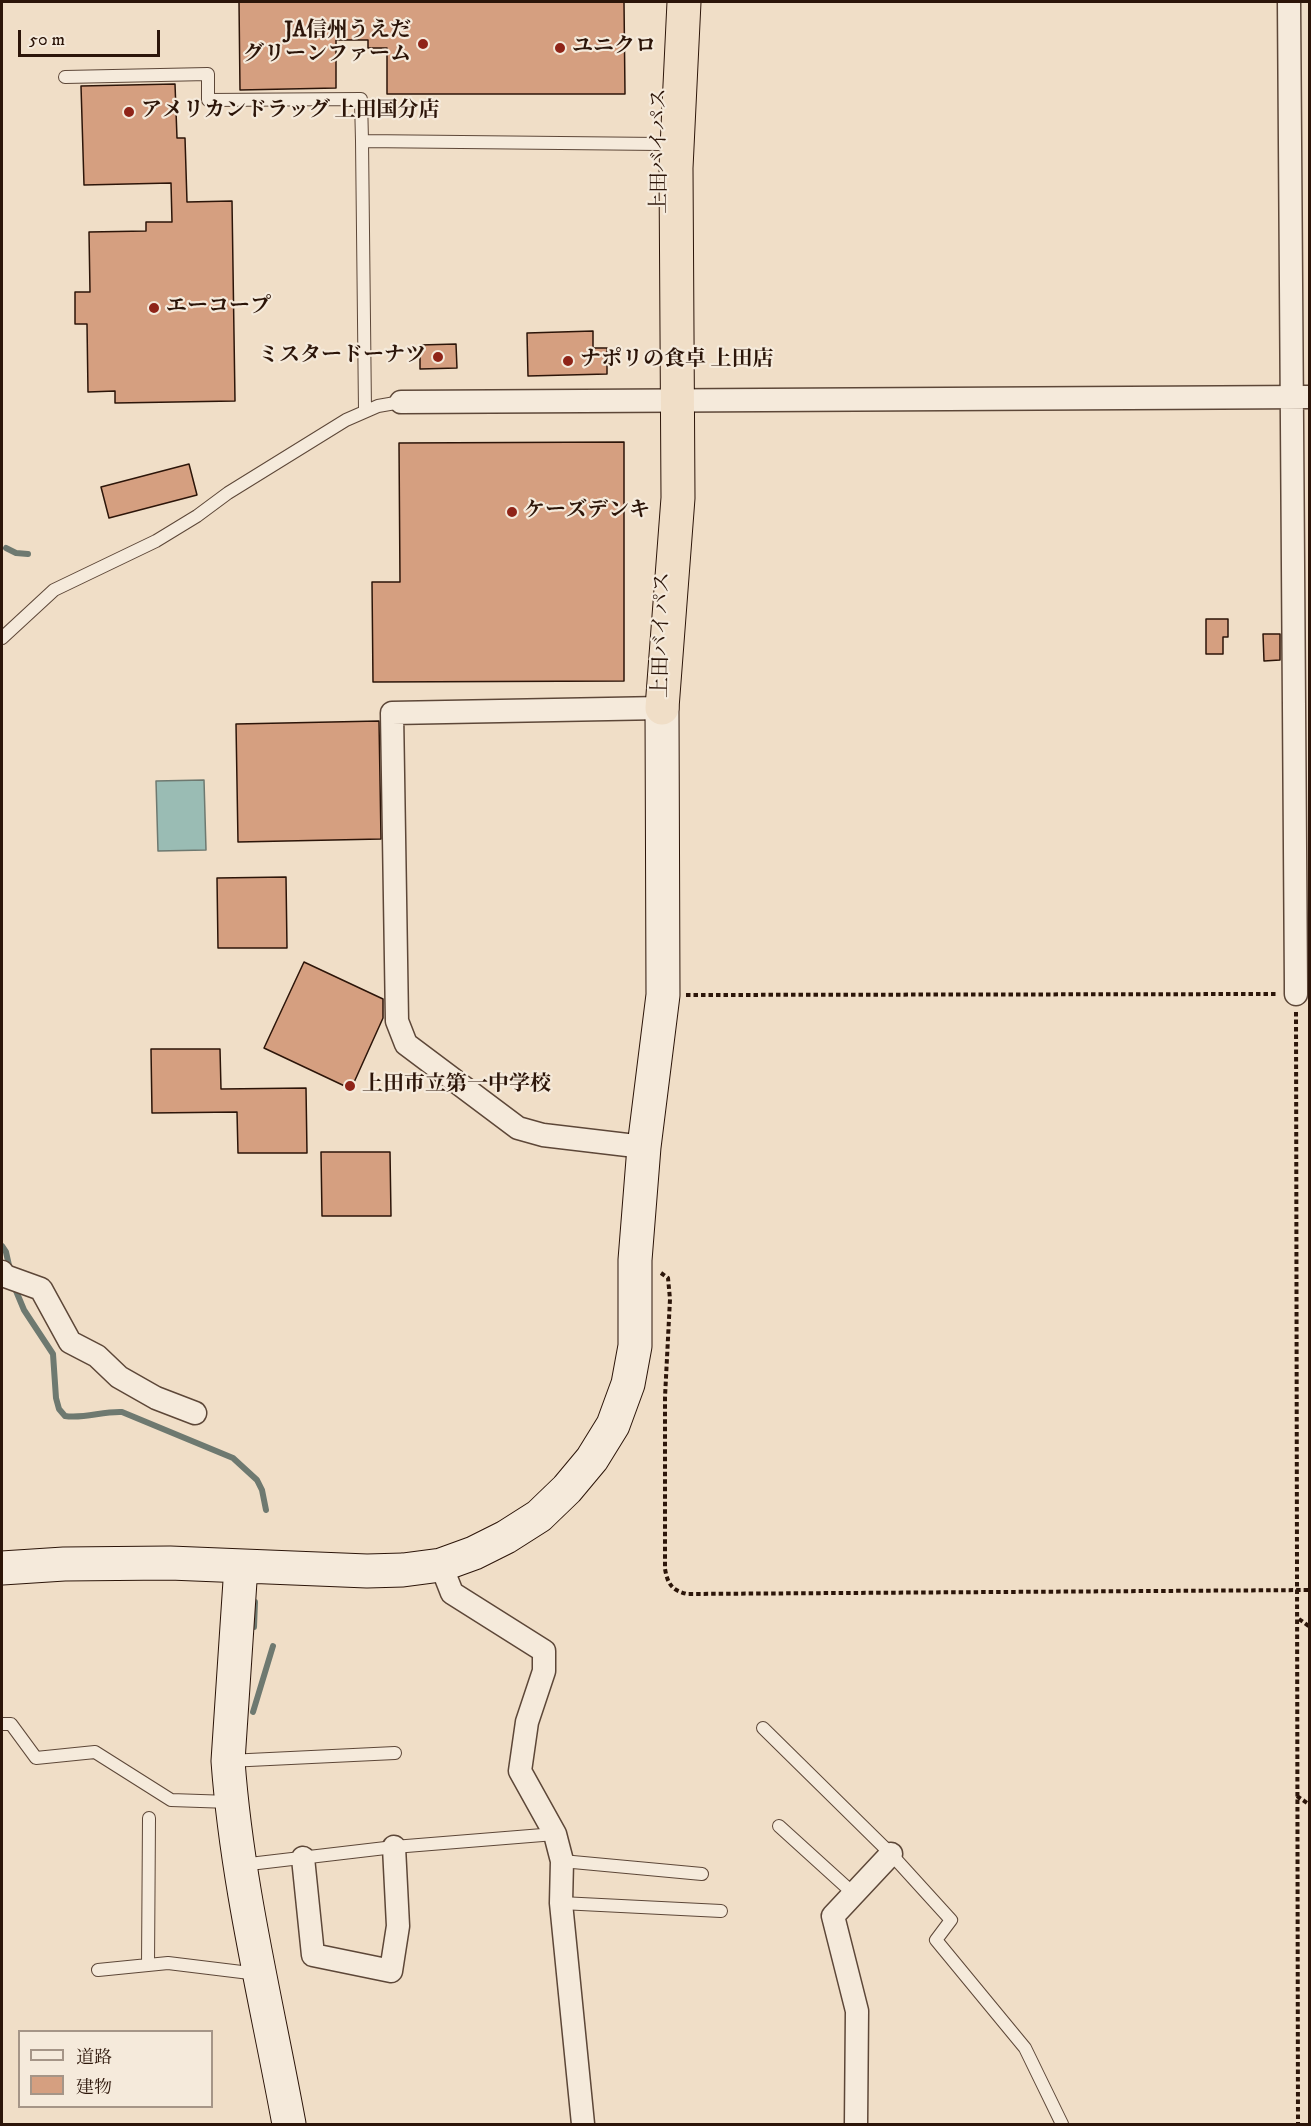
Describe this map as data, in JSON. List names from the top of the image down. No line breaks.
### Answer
{"streets":{"highway":["上田バイパス"]},"places":["JA信州うえだ グリーンファーム","ユニクロ","アメリカンドラッグ 上田国分店","エーコープ","ミスタードーナツ","ナポリの食卓 上田店","ケーズデンキ","上田市立第一中学校"],"legend":["道路","建物"],"scale_bar":"50 m"}
